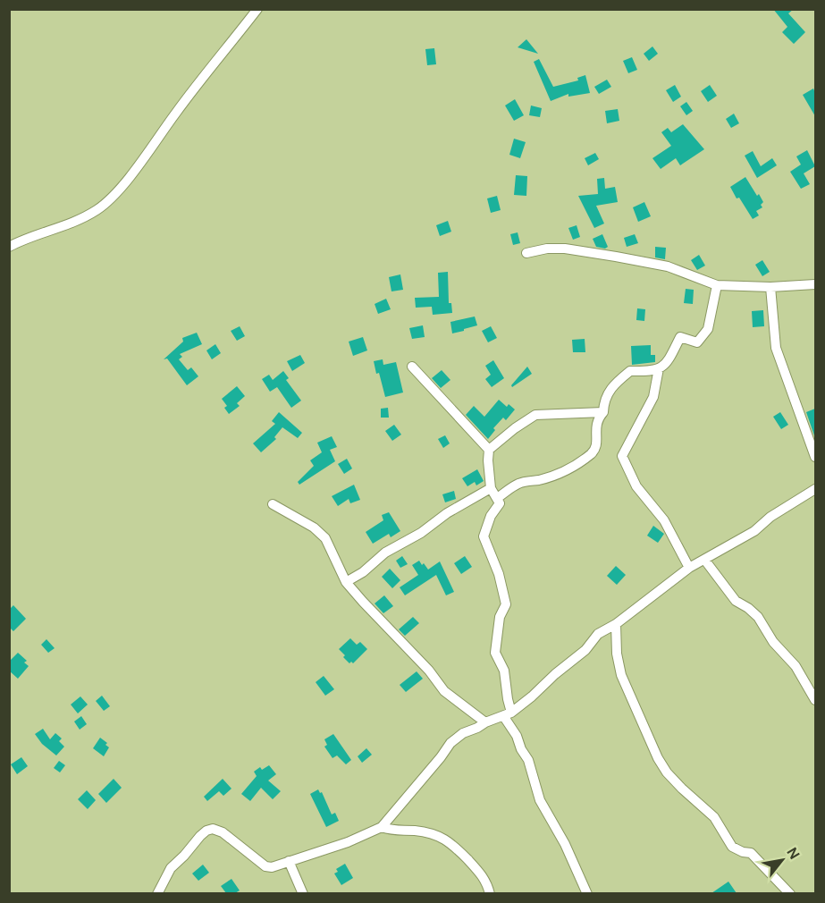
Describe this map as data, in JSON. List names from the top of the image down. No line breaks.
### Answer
{"north":"top right"}
